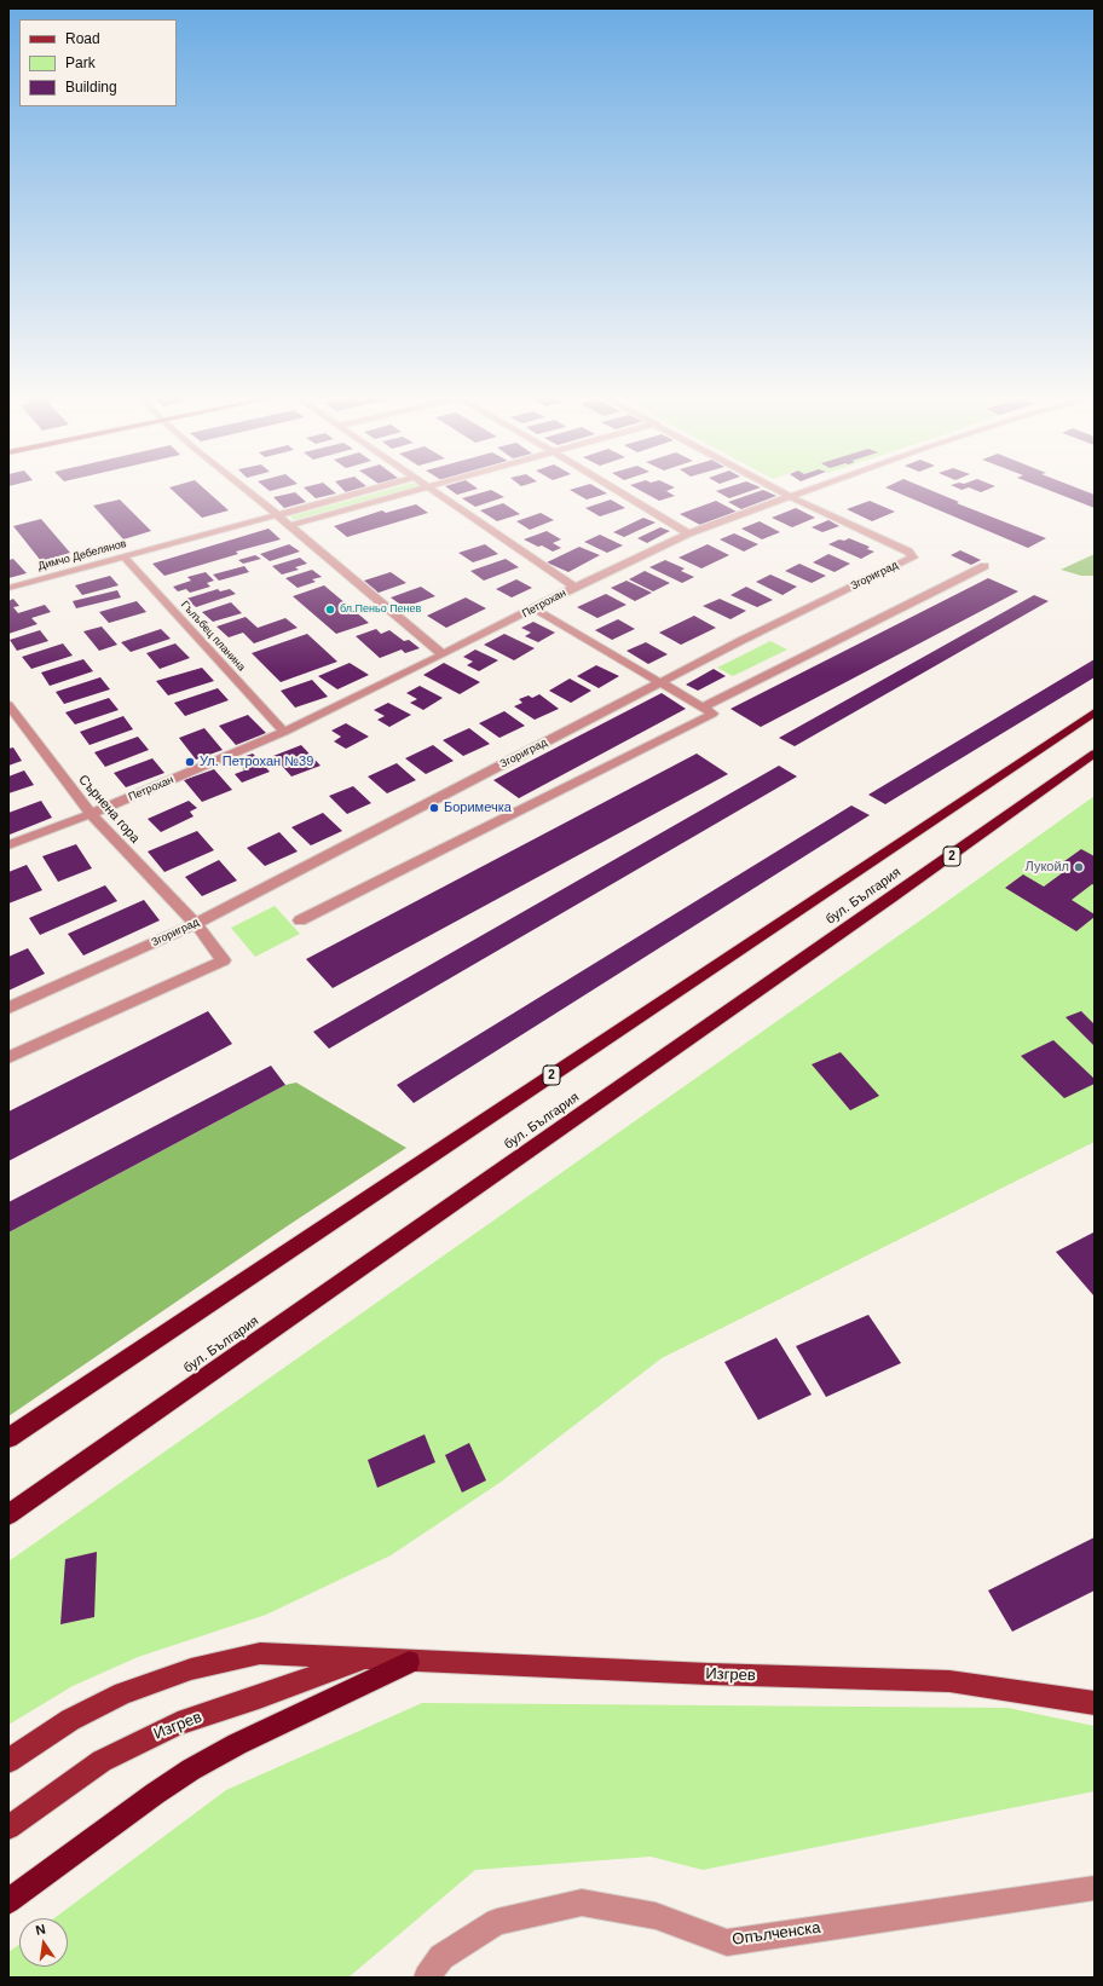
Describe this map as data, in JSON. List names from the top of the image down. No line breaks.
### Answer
{"streets":{"highway":["2","бул. България"],"main road":["Изгрев"],"street":["Димчо Дебелянов","Згориград","Петрохан","Гълъбец планина","Сърнена гора","Опълченска"]},"crossings":[["Димчо Дебелянов","Гълъбец планина"],["Згориград","Петрохан"],["Згориград","Сърнена гора"],["Петрохан","Гълъбец планина"],["Петрохан","Сърнена гора"]],"places":["бл.Пеньо Пенев","Ул. Петрохан №39","Боримечка","Лукойл"],"legend":["Road","Park","Building"],"north":"top"}
